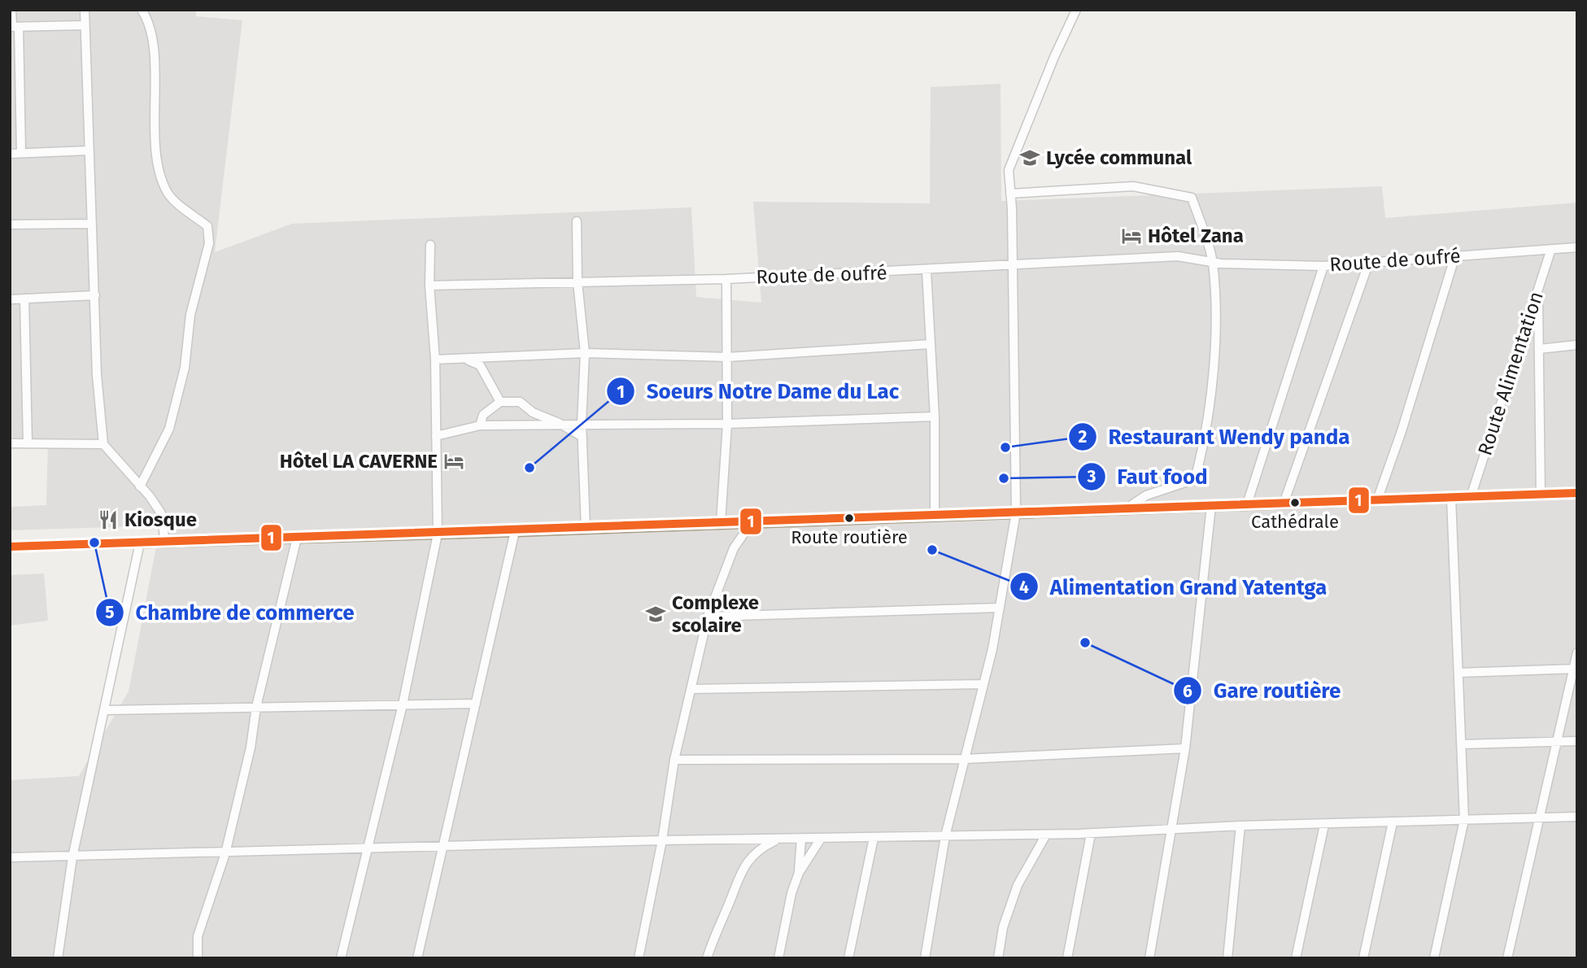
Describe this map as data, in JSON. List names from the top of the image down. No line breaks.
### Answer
{"streets":{"street":["Route de oufré","Route Alimentation"]},"crossings":[["Route de oufré","Route Alimentation"]],"places":{"school or university":["Lycée communal","Complexe scolaire"],"hotel":["Hôtel Zana","Hôtel LA CAVERNE"],"other":["Restaurant Wendy panda","Soeurs Notre Dame du Lac","Faut food","Cathédrale","Route routière","Chambre de commerce","Alimentation Grand Yatentga","Gare routière"],"restaurant":["Kiosque"]},"lines":["transit line 1"]}
